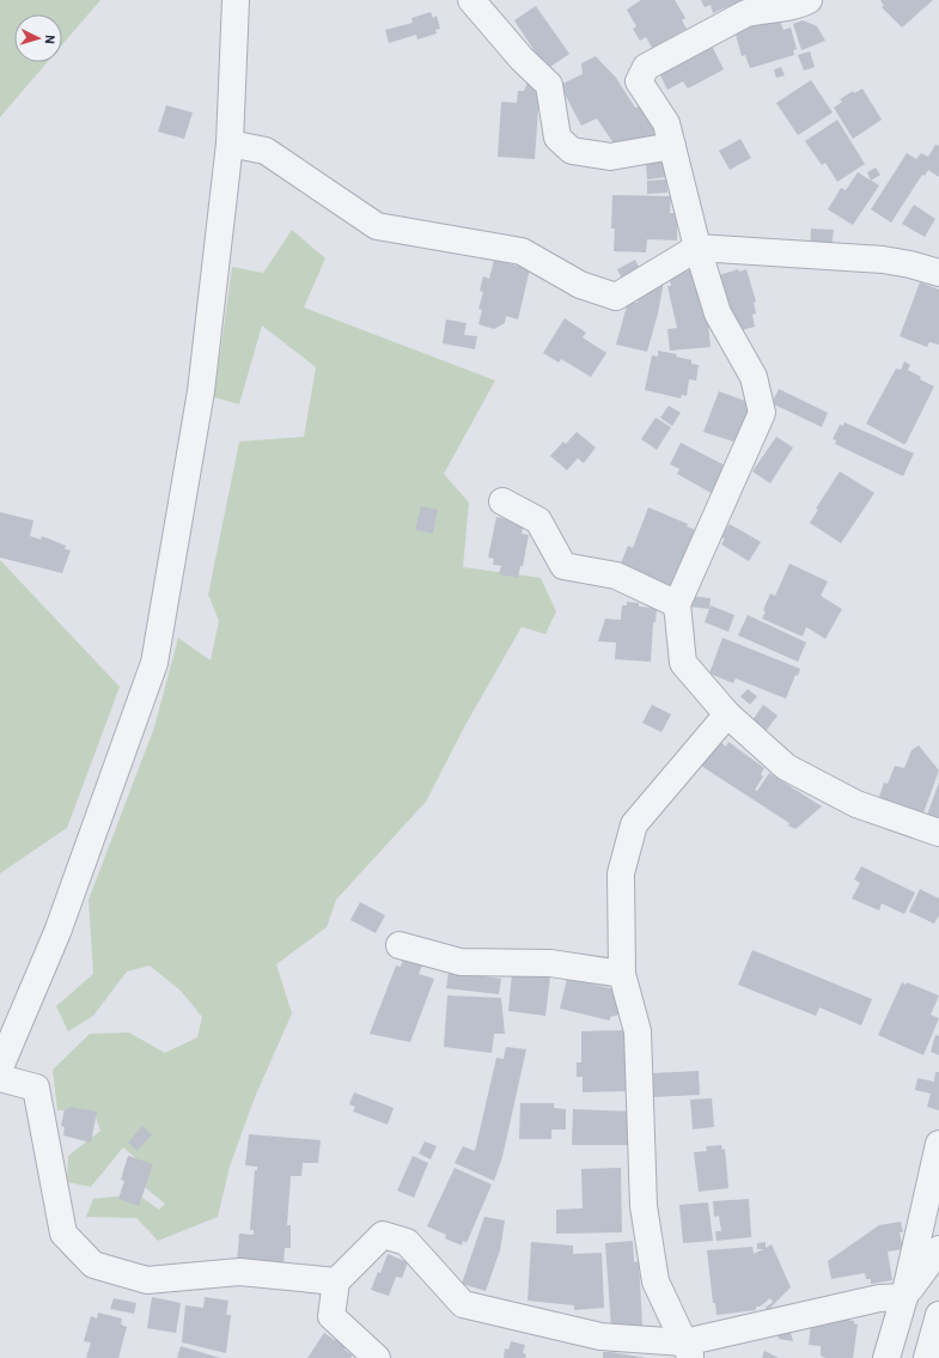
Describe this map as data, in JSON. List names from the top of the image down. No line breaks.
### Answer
{"north":"right"}
